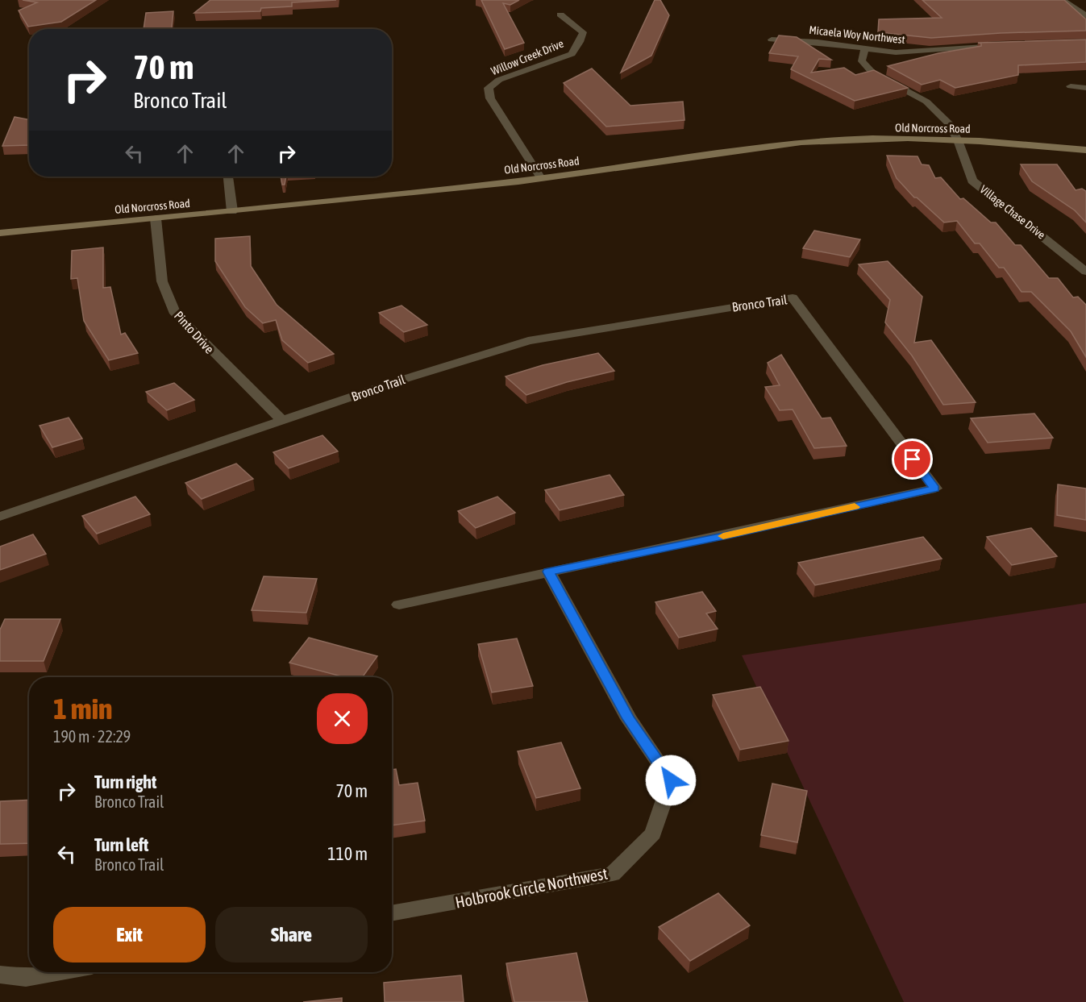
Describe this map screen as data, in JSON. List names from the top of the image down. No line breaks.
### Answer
{"streets":{"street":["Micaela Woy Northwest","Willow Creek Drive","Old Norcross Road","Village Chase Drive","Bronco Trail","Pinto Drive","Holbrook Circle Northwest"]},"crossings":[["Micaela Woy Northwest","Village Chase Drive"],["Willow Creek Drive","Old Norcross Road"],["Old Norcross Road","Village Chase Drive"],["Old Norcross Road","Pinto Drive"],["Bronco Trail","Pinto Drive"],["Bronco Trail","Holbrook Circle Northwest"]],"page":{"turn":["70 m","Bronco Trail"],"heading":["1 min","190 m · 22:29"],"list":[{"name":"Turn right","note":"Bronco Trail","value":"70 m"},{"name":"Turn left","note":"Bronco Trail","value":"110 m"}],"buttons":["Exit","Share"]}}
